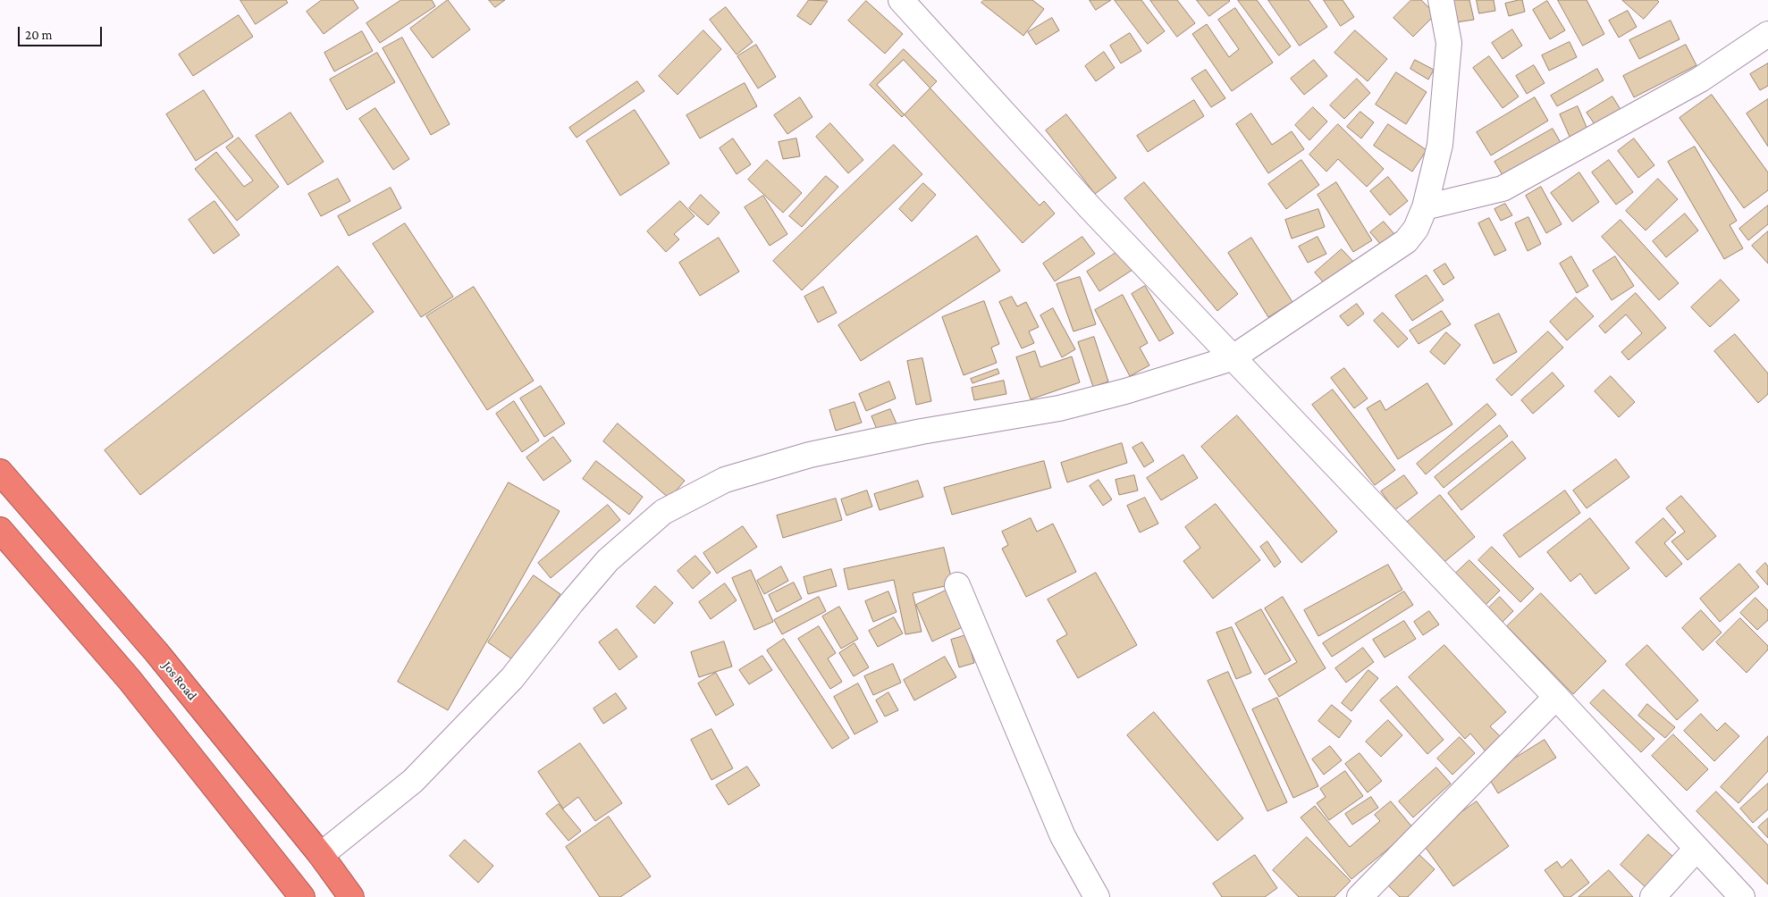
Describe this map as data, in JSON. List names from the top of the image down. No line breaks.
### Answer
{"streets":{"highway":["Jos Road"]},"scale_bar":"20 m"}
